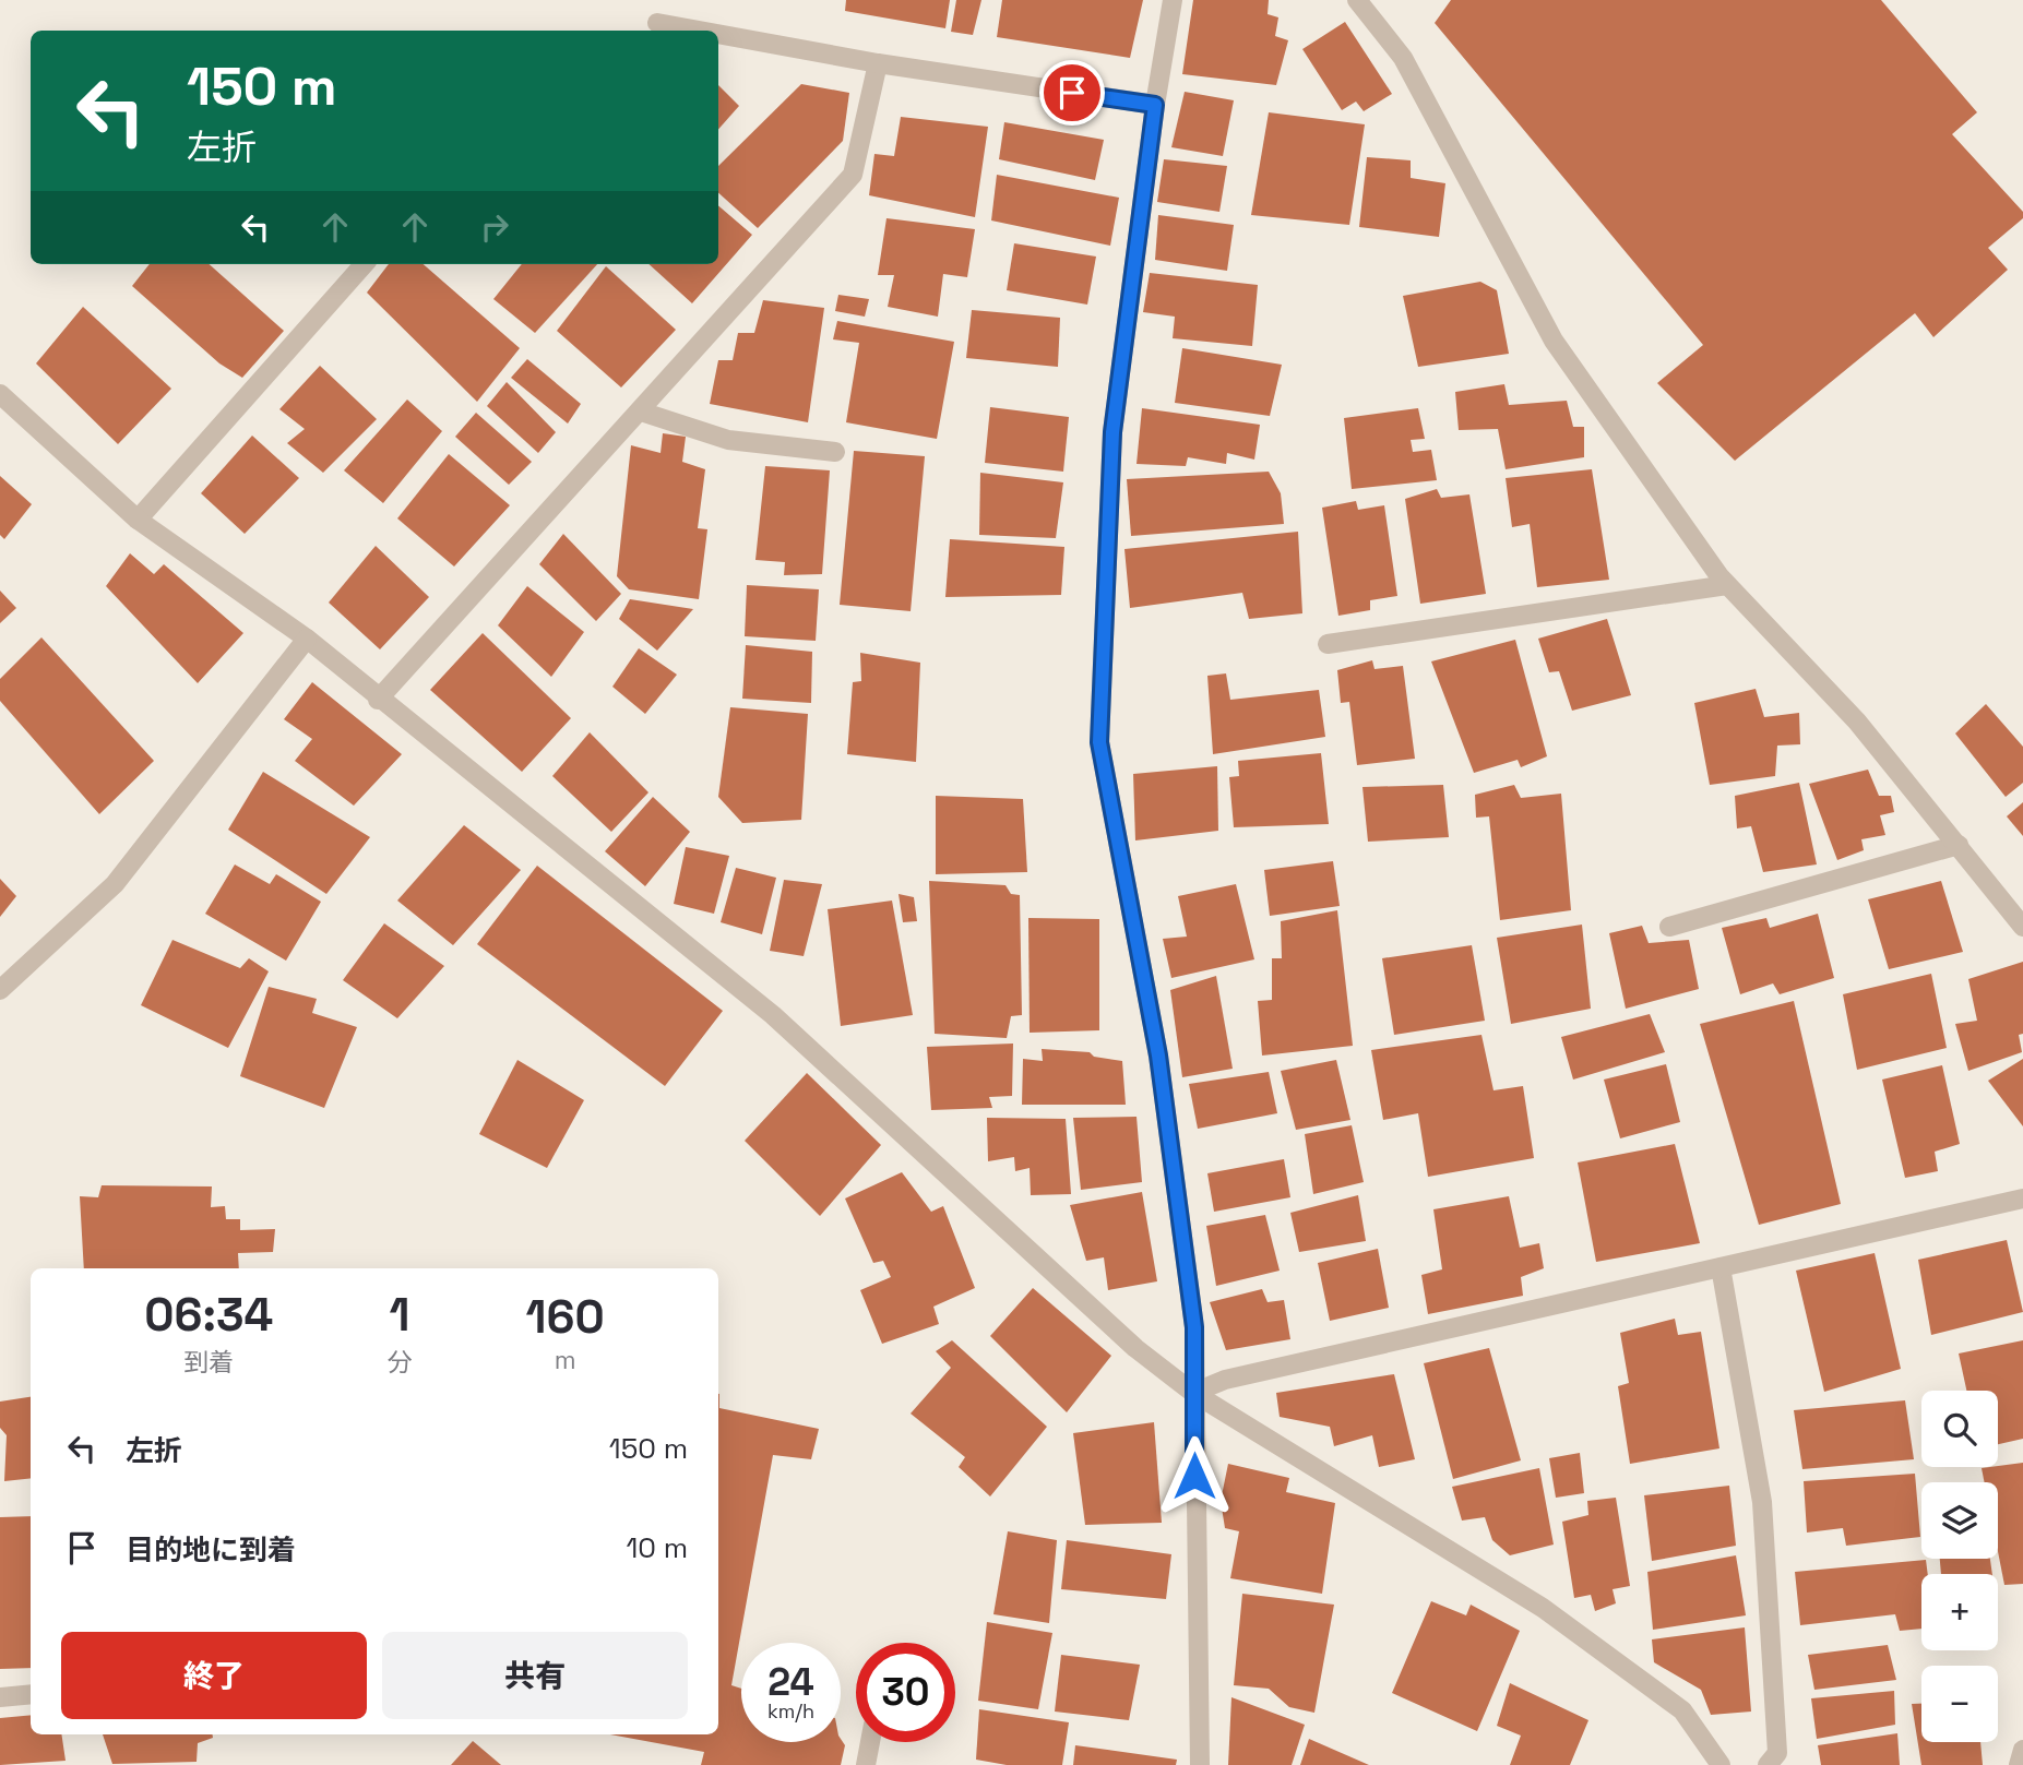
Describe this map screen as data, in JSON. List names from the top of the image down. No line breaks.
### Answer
{"page":{"turn":["150 m","左折"],"eta":["06:34","到着","1","分","160","m"],"map_buttons":["+","−"],"list":[{"name":"左折","value":"150 m"},{"name":"目的地に到着","value":"10 m"}],"buttons":["終了","共有"],"speed":"24 km/h","limit":"30"}}
